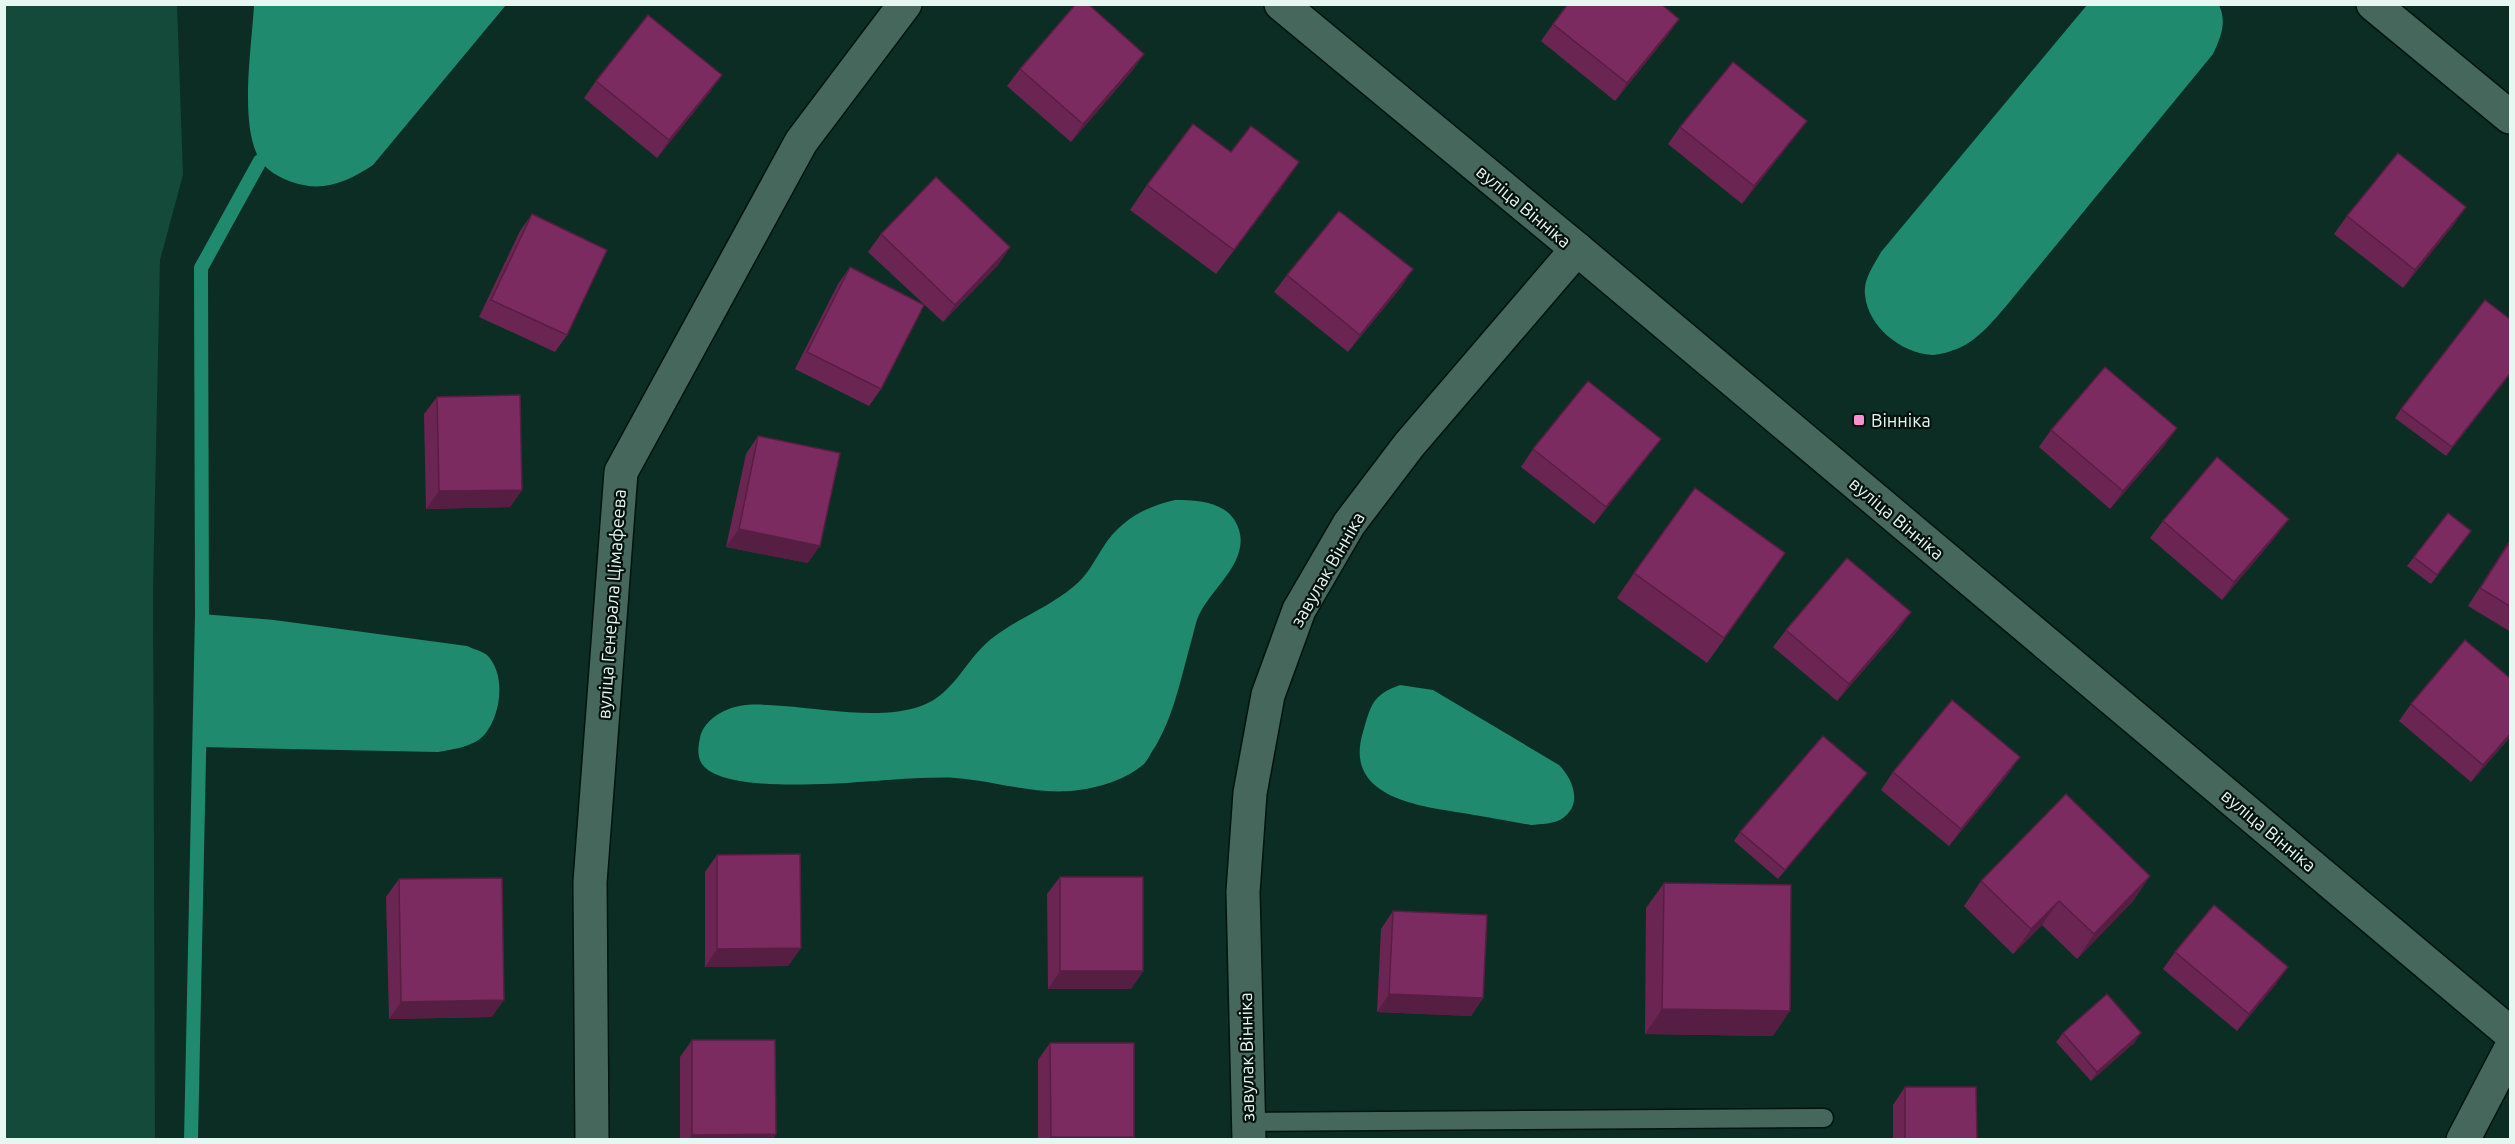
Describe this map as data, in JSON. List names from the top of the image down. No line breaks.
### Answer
{"streets":{"street":["вуліца Вінніка","завулак Вінніка","вуліца Генерала Цімафеева"]},"crossings":[["вуліца Вінніка","завулак Вінніка"]],"places":{"transit":["Вінніка"]}}
